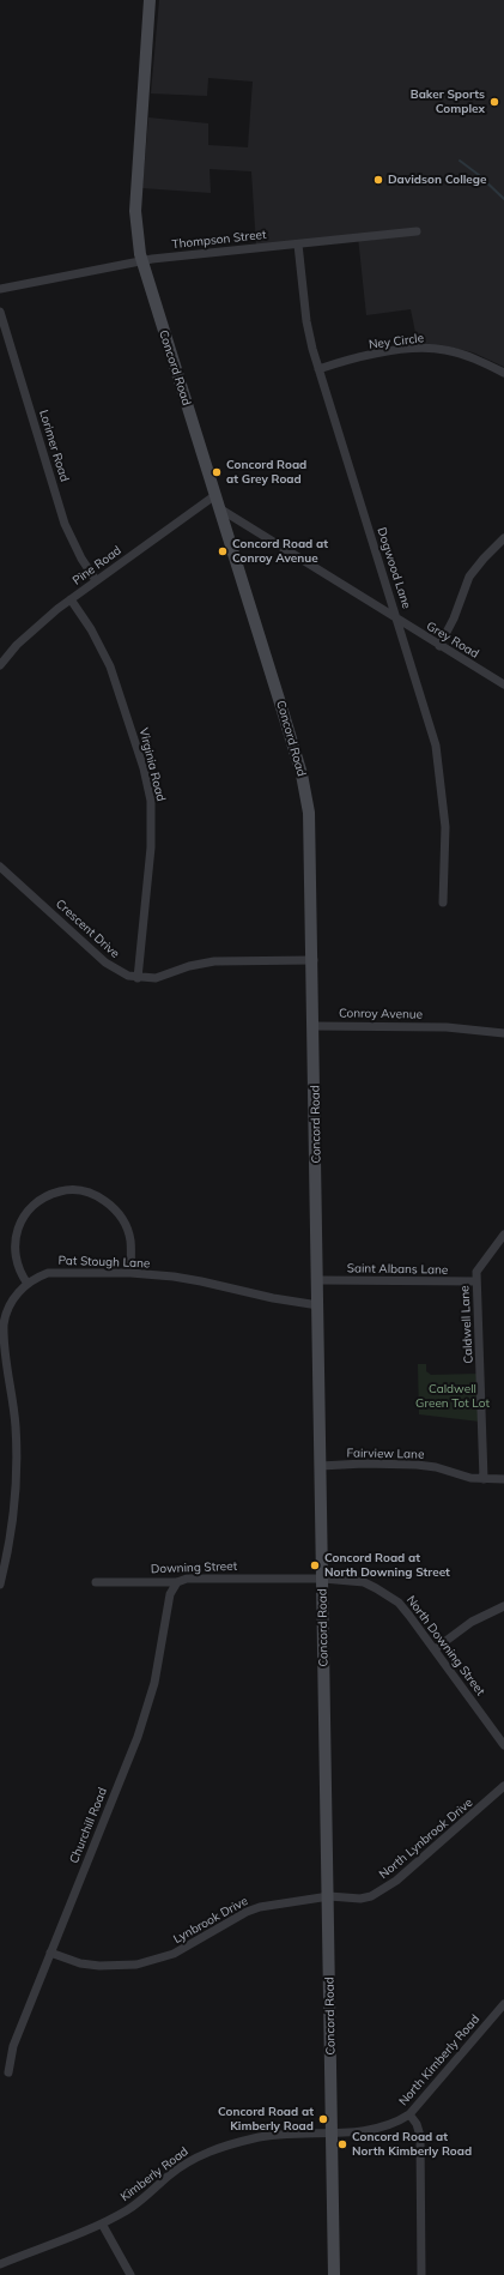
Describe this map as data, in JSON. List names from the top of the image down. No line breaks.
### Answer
{"streets":{"main road":["Concord Road"],"street":["Thompson Street","Ney Circle","Lorimer Road","Pine Road","Dogwood Lane","Grey Road","Virginia Road","Crescent Drive","Conroy Avenue","Pat Stough Lane","Saint Albans Lane","Caldwell Lane","Fairview Lane","Downing Street","North Downing Street","Churchill Road","North Lynbrook Drive","Lynbrook Drive","North Kimberly Road","Kimberly Road"]},"crossings":[["Thompson Street","Concord Road"],["Thompson Street","Dogwood Lane"],["Ney Circle","Dogwood Lane"],["Concord Road","Pine Road"],["Concord Road","Grey Road"],["Concord Road","Crescent Drive"],["Concord Road","Conroy Avenue"],["Concord Road","Pat Stough Lane"],["Concord Road","Saint Albans Lane"],["Concord Road","Fairview Lane"],["Concord Road","Downing Street"],["Concord Road","North Downing Street"],["Concord Road","North Lynbrook Drive"],["Concord Road","Lynbrook Drive"],["Concord Road","North Kimberly Road"],["Concord Road","Kimberly Road"],["Lorimer Road","Pine Road"],["Pine Road","Virginia Road"],["Dogwood Lane","Grey Road"],["Virginia Road","Crescent Drive"],["Saint Albans Lane","Caldwell Lane"],["Caldwell Lane","Fairview Lane"],["Downing Street","North Downing Street"],["Downing Street","Churchill Road"],["Churchill Road","Lynbrook Drive"],["North Lynbrook Drive","Lynbrook Drive"],["North Kimberly Road","Kimberly Road"]],"parks":["Caldwell Green Tot Lot"],"places":["Baker Sports Complex","Davidson College","Concord Road at Grey Road","Concord Road at Conroy Avenue","Concord Road at North Downing Street","Concord Road at Kimberly Road","Concord Road at North Kimberly Road"]}
